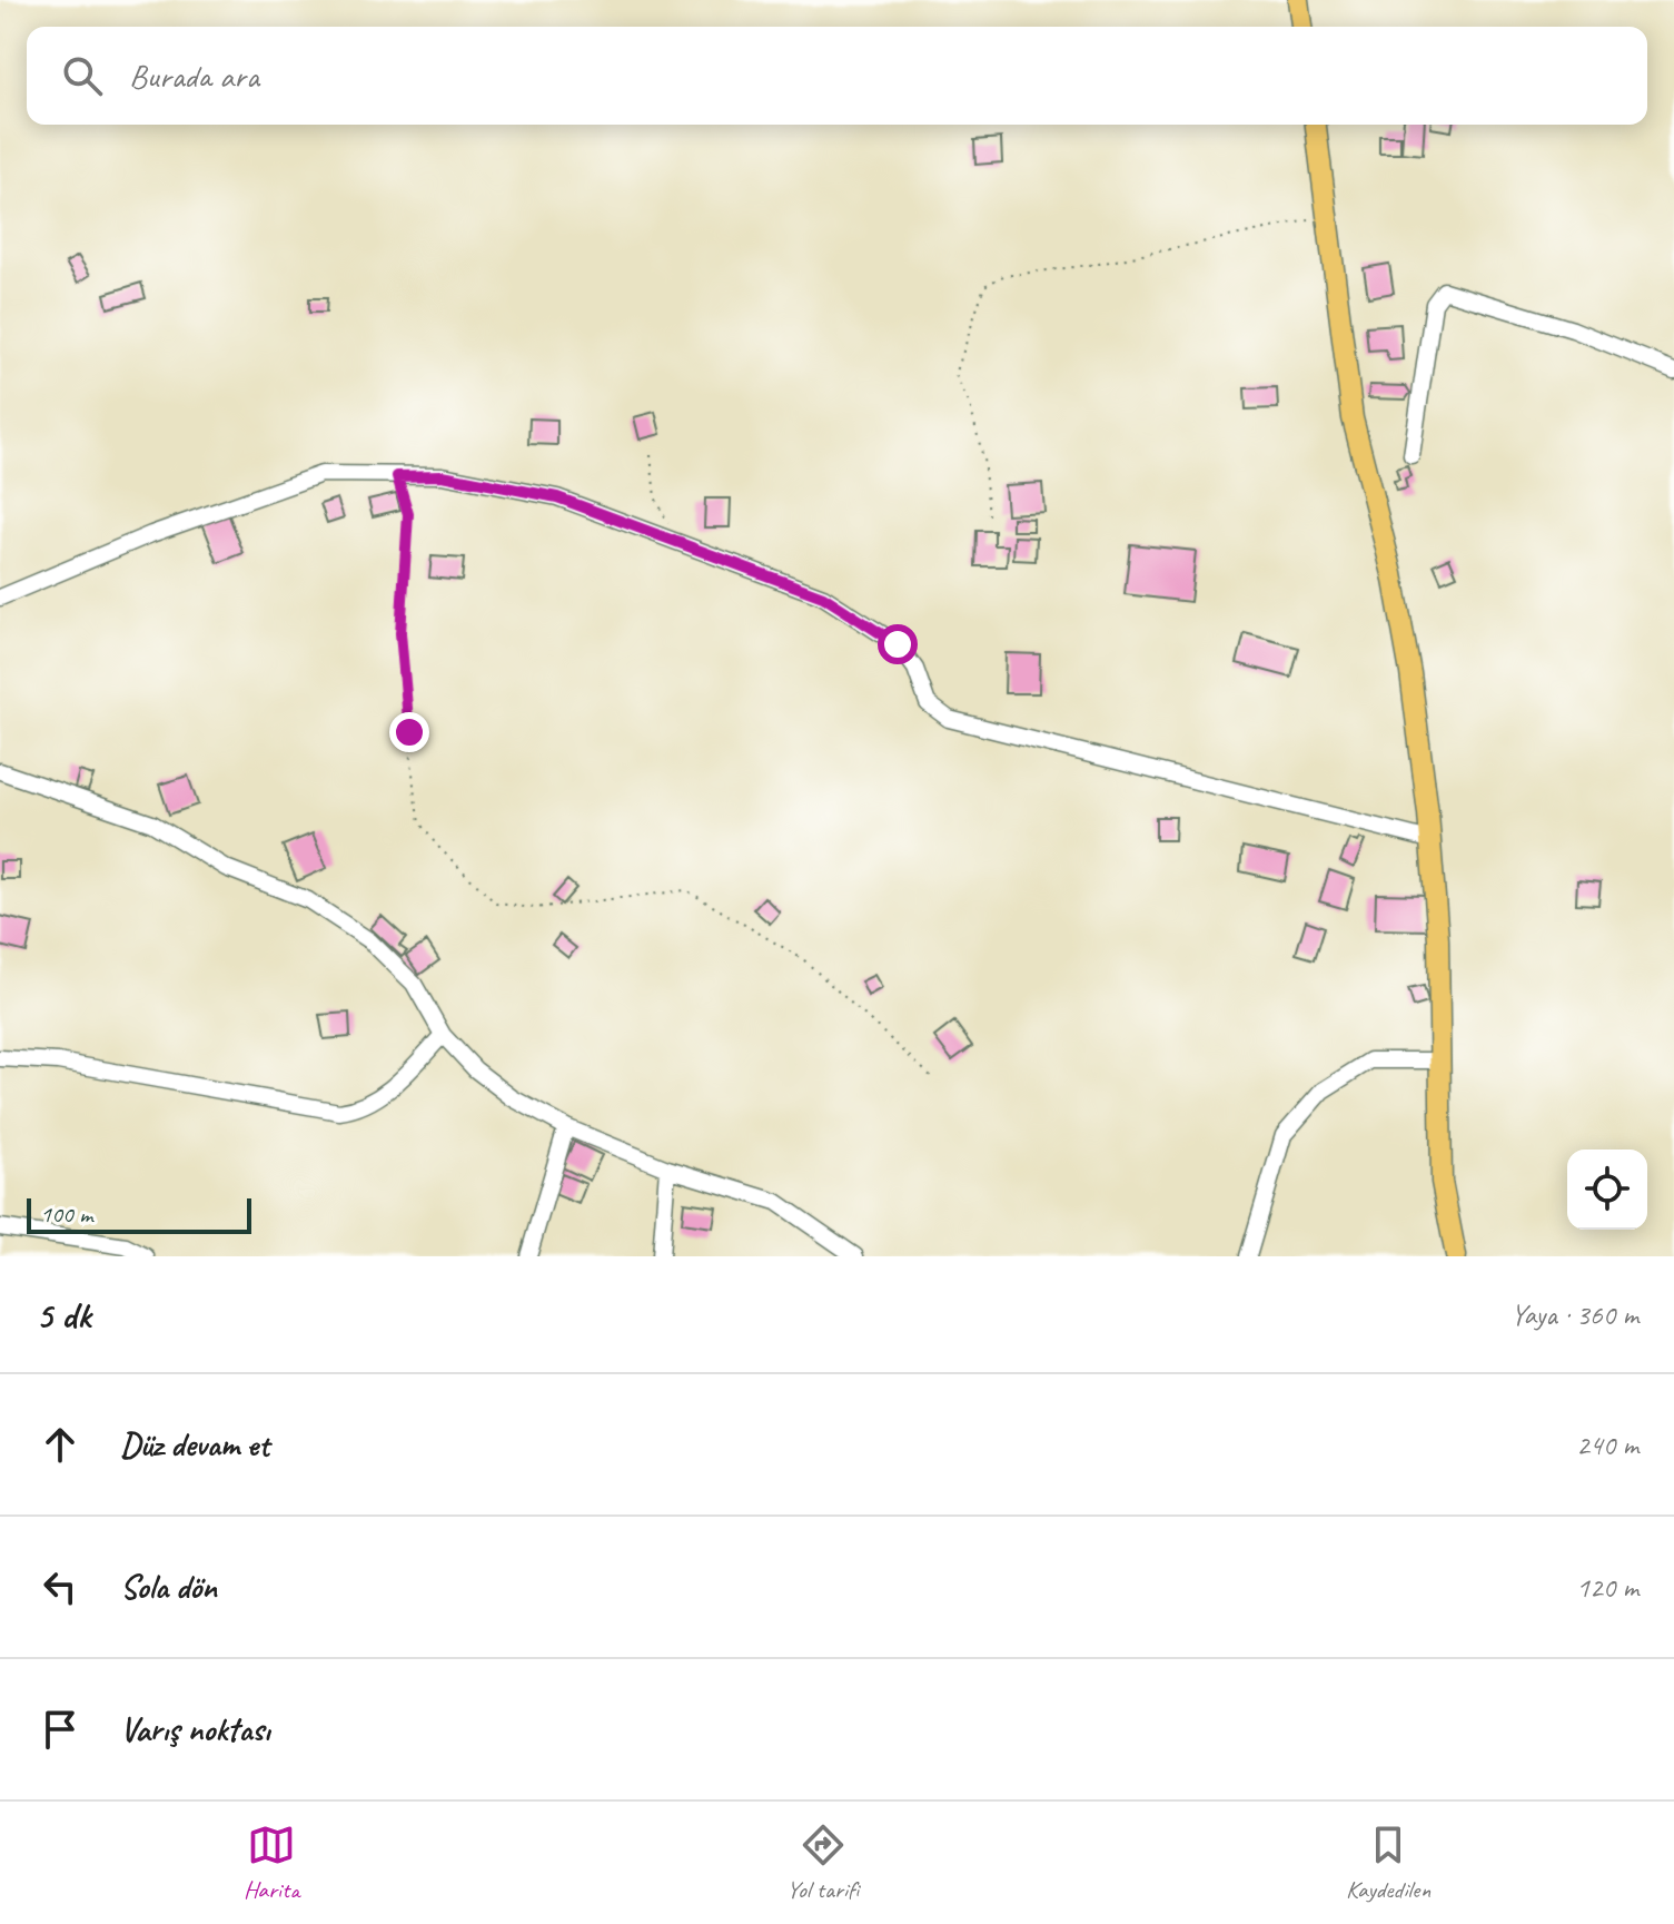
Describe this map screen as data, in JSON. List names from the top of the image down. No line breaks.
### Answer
{"scale_bar":"100 m","page":{"search":"Burada ara","scale":"100 m","heading":["5 dk","Yaya · 360 m"],"list":[["Düz devam et","240 m"],["Sola dön","120 m"],"Varış noktası"],"nav":["Harita","Yol tarifi","Kaydedilen"]}}
